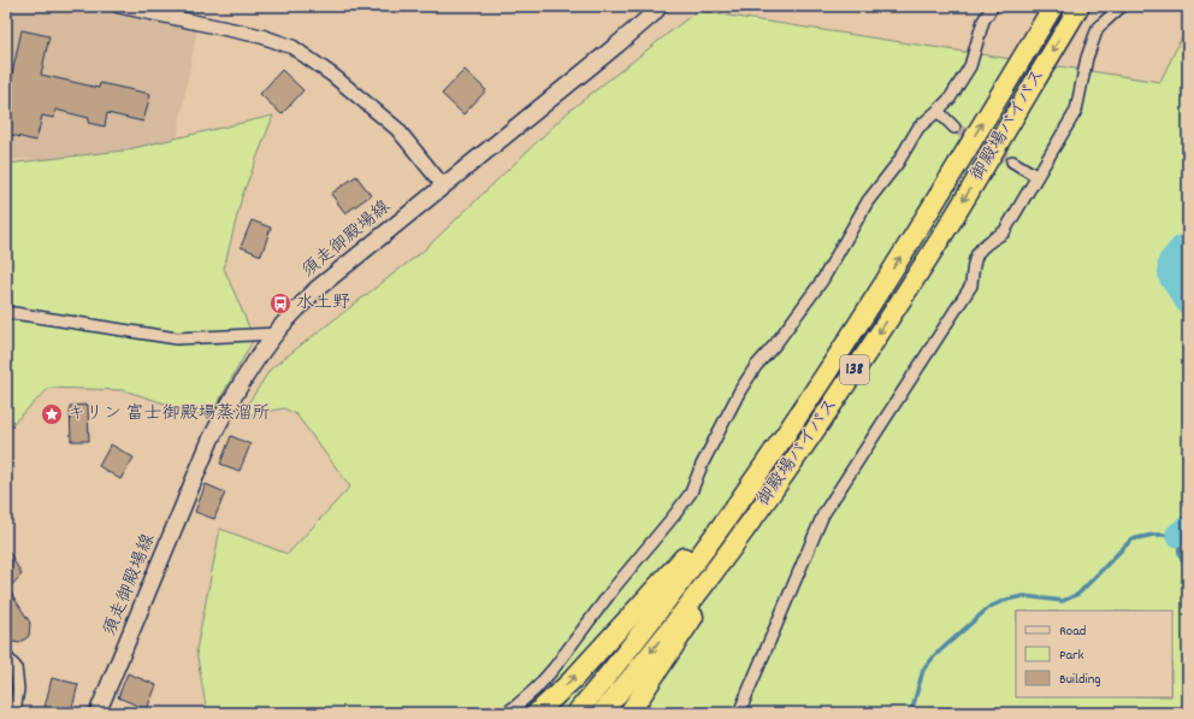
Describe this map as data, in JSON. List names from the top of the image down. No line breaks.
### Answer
{"streets":{"highway":["御殿場バイパス","138"],"main road":["須走御殿場線"]},"places":{"bus stop":["水土野"],"place":["キリン 富士御殿場蒸溜所"]},"legend":["Road","Park","Building"]}
